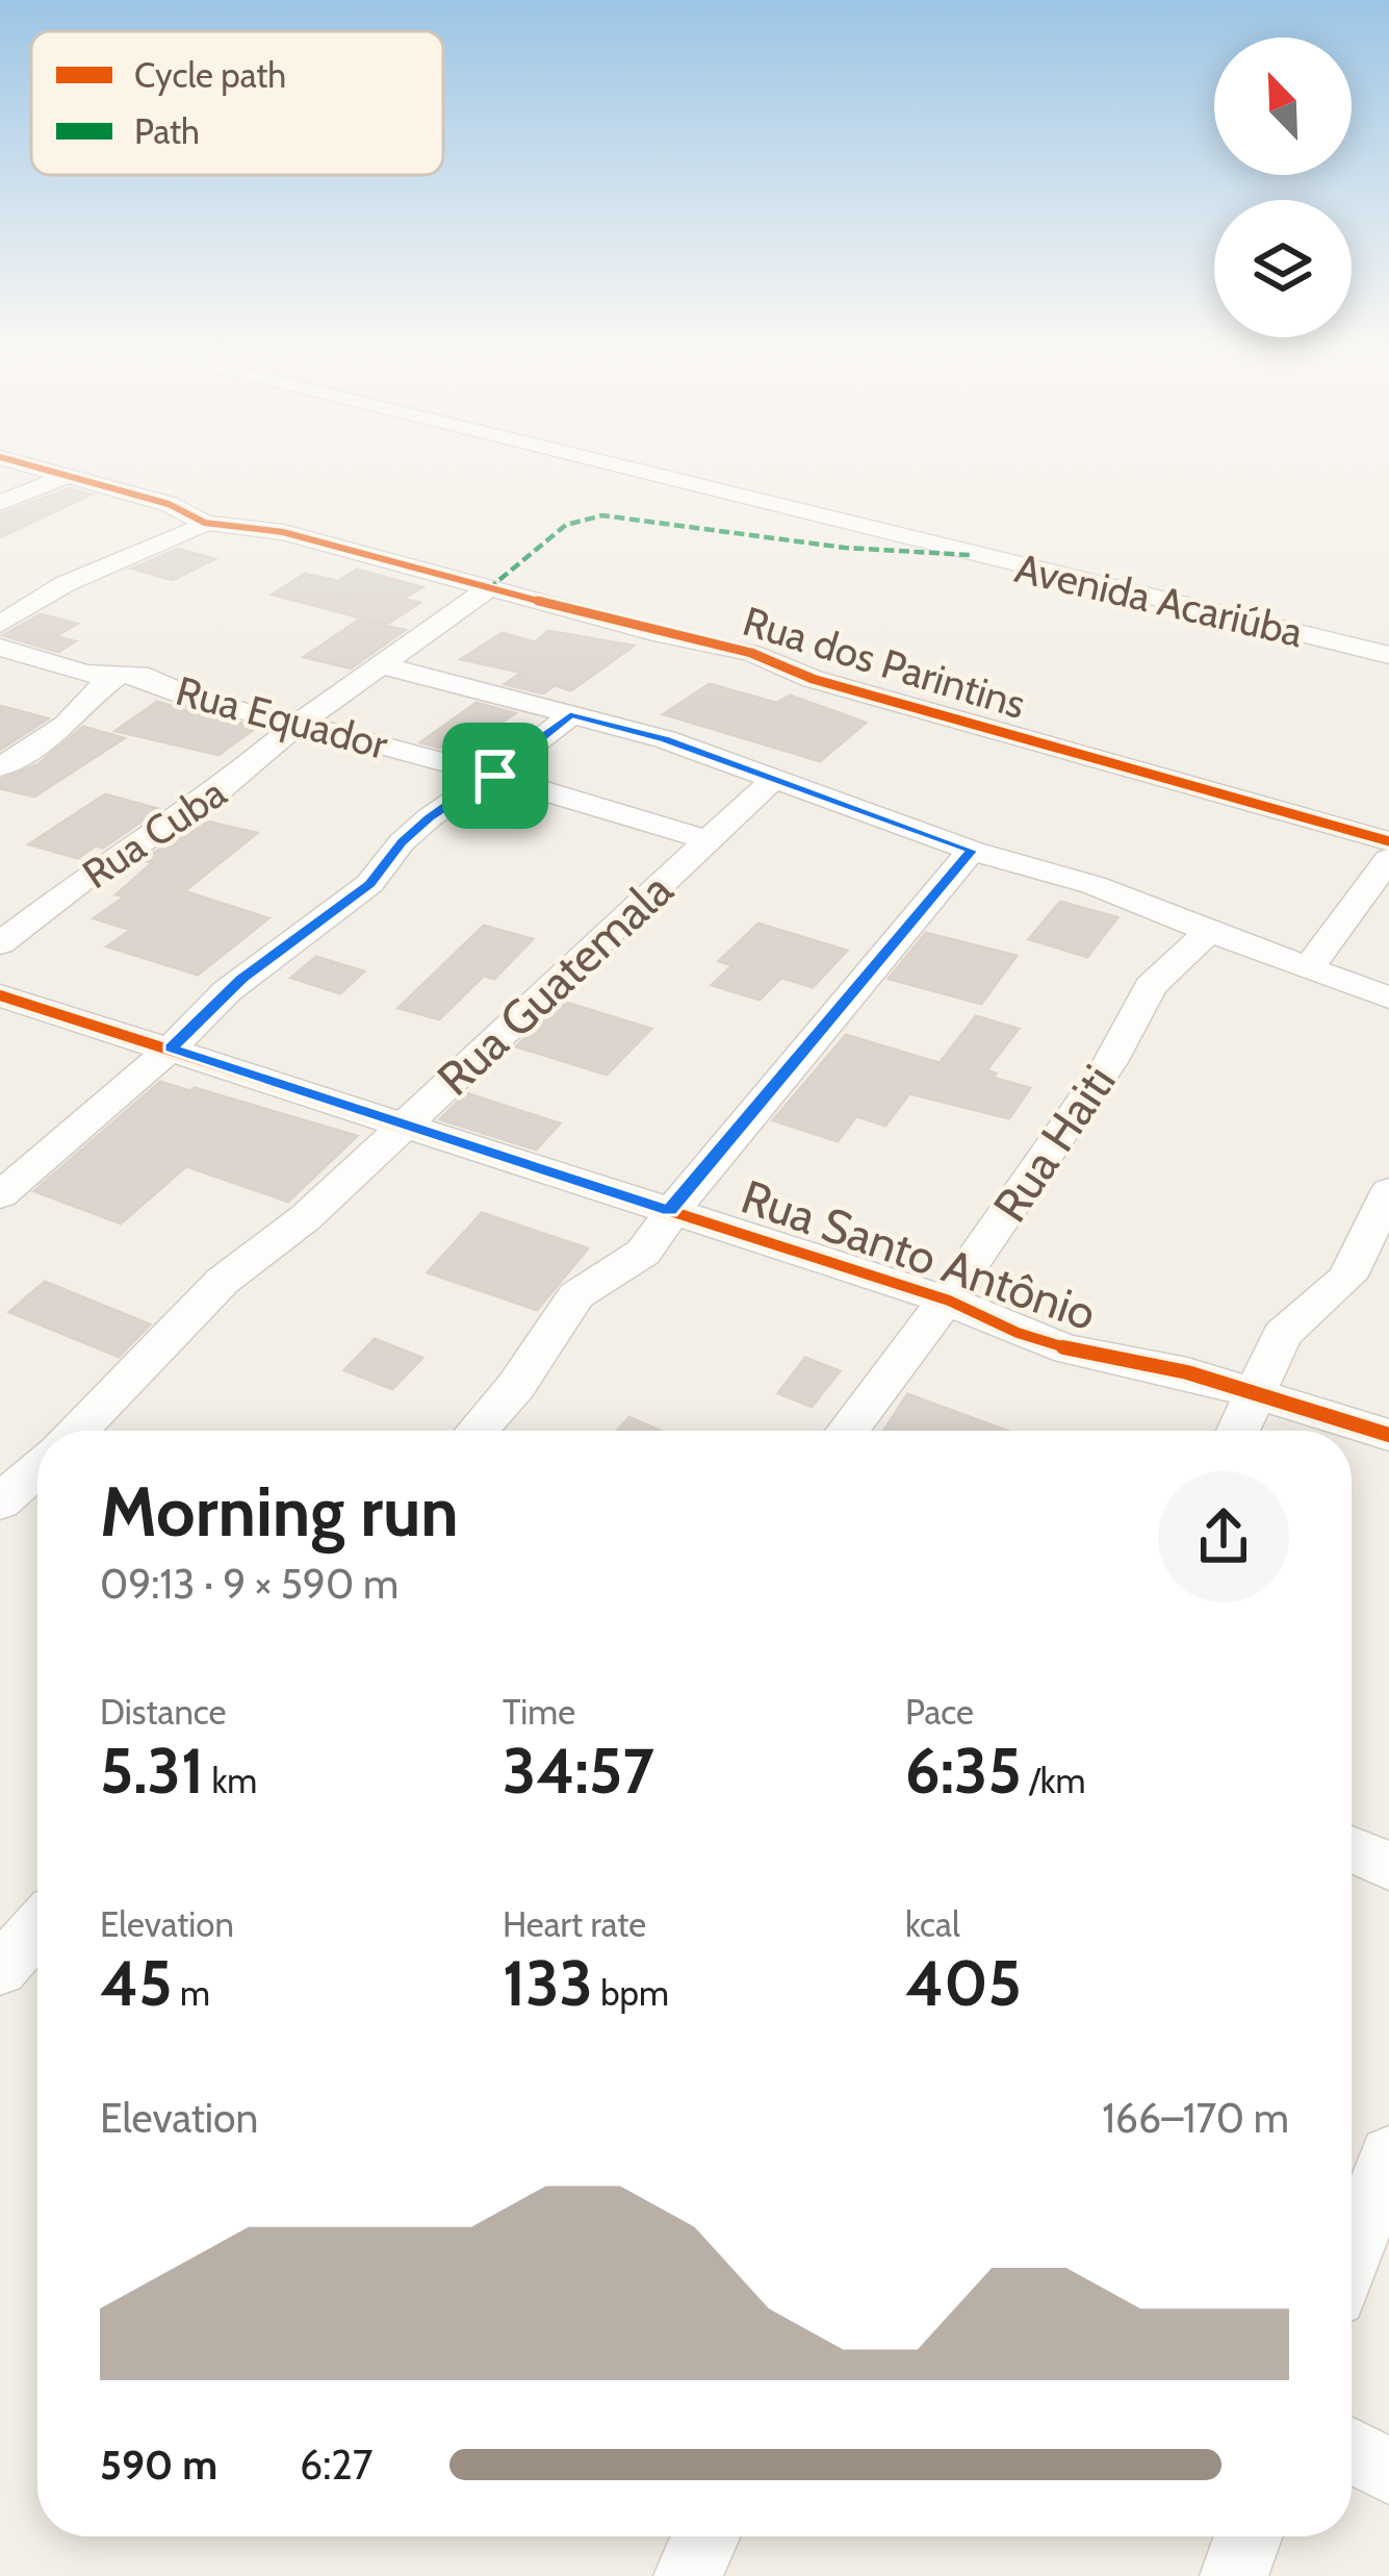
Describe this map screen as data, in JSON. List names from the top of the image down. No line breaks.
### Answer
{"streets":{"street":["Avenida Acariúba","Rua dos Parintins","Rua Equador","Rua Cuba","Rua Guatemala","Rua Haiti","Rua Santo Antônio"]},"crossings":[["Rua dos Parintins","Rua Cuba"],["Rua Equador","Rua Cuba"],["Rua Equador","Rua Guatemala"],["Rua Guatemala","Rua Santo Antônio"],["Rua Haiti","Rua Santo Antônio"]],"legend":["Cycle path","Path"],"north":"top left","page":{"heading":["Morning run","09:13 · 9 × 590 m"],"stats":[["Distance","5.31 km"],["Time","34:57"],["Pace","6:35 /km"],["Elevation","45 m"],["Heart rate","133 bpm"],["kcal","405"]],"chart":["Elevation","166–170 m"],"list":[{"name":"590 m","note":"6:27"}]}}
